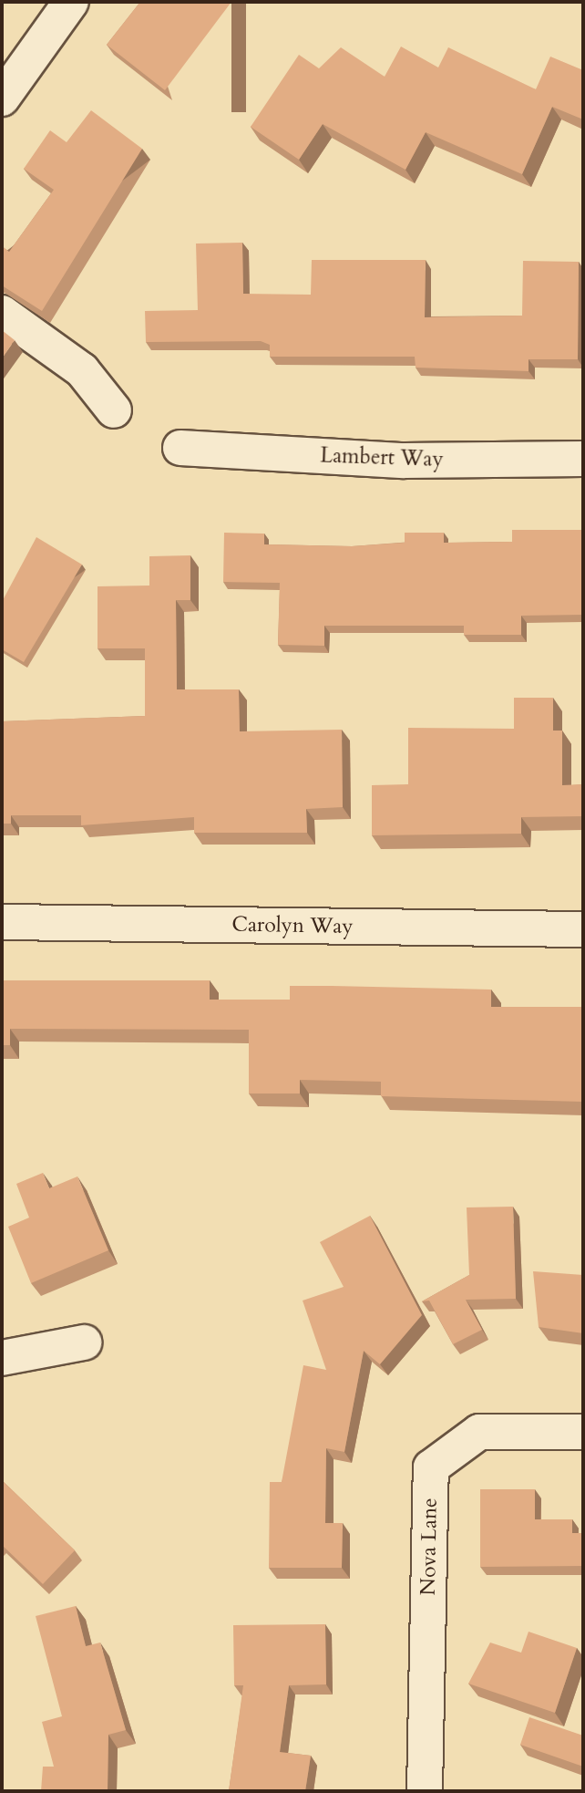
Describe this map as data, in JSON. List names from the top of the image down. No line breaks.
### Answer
{"streets":{"street":["Lambert Way","Carolyn Way","Nova Lane"]}}
